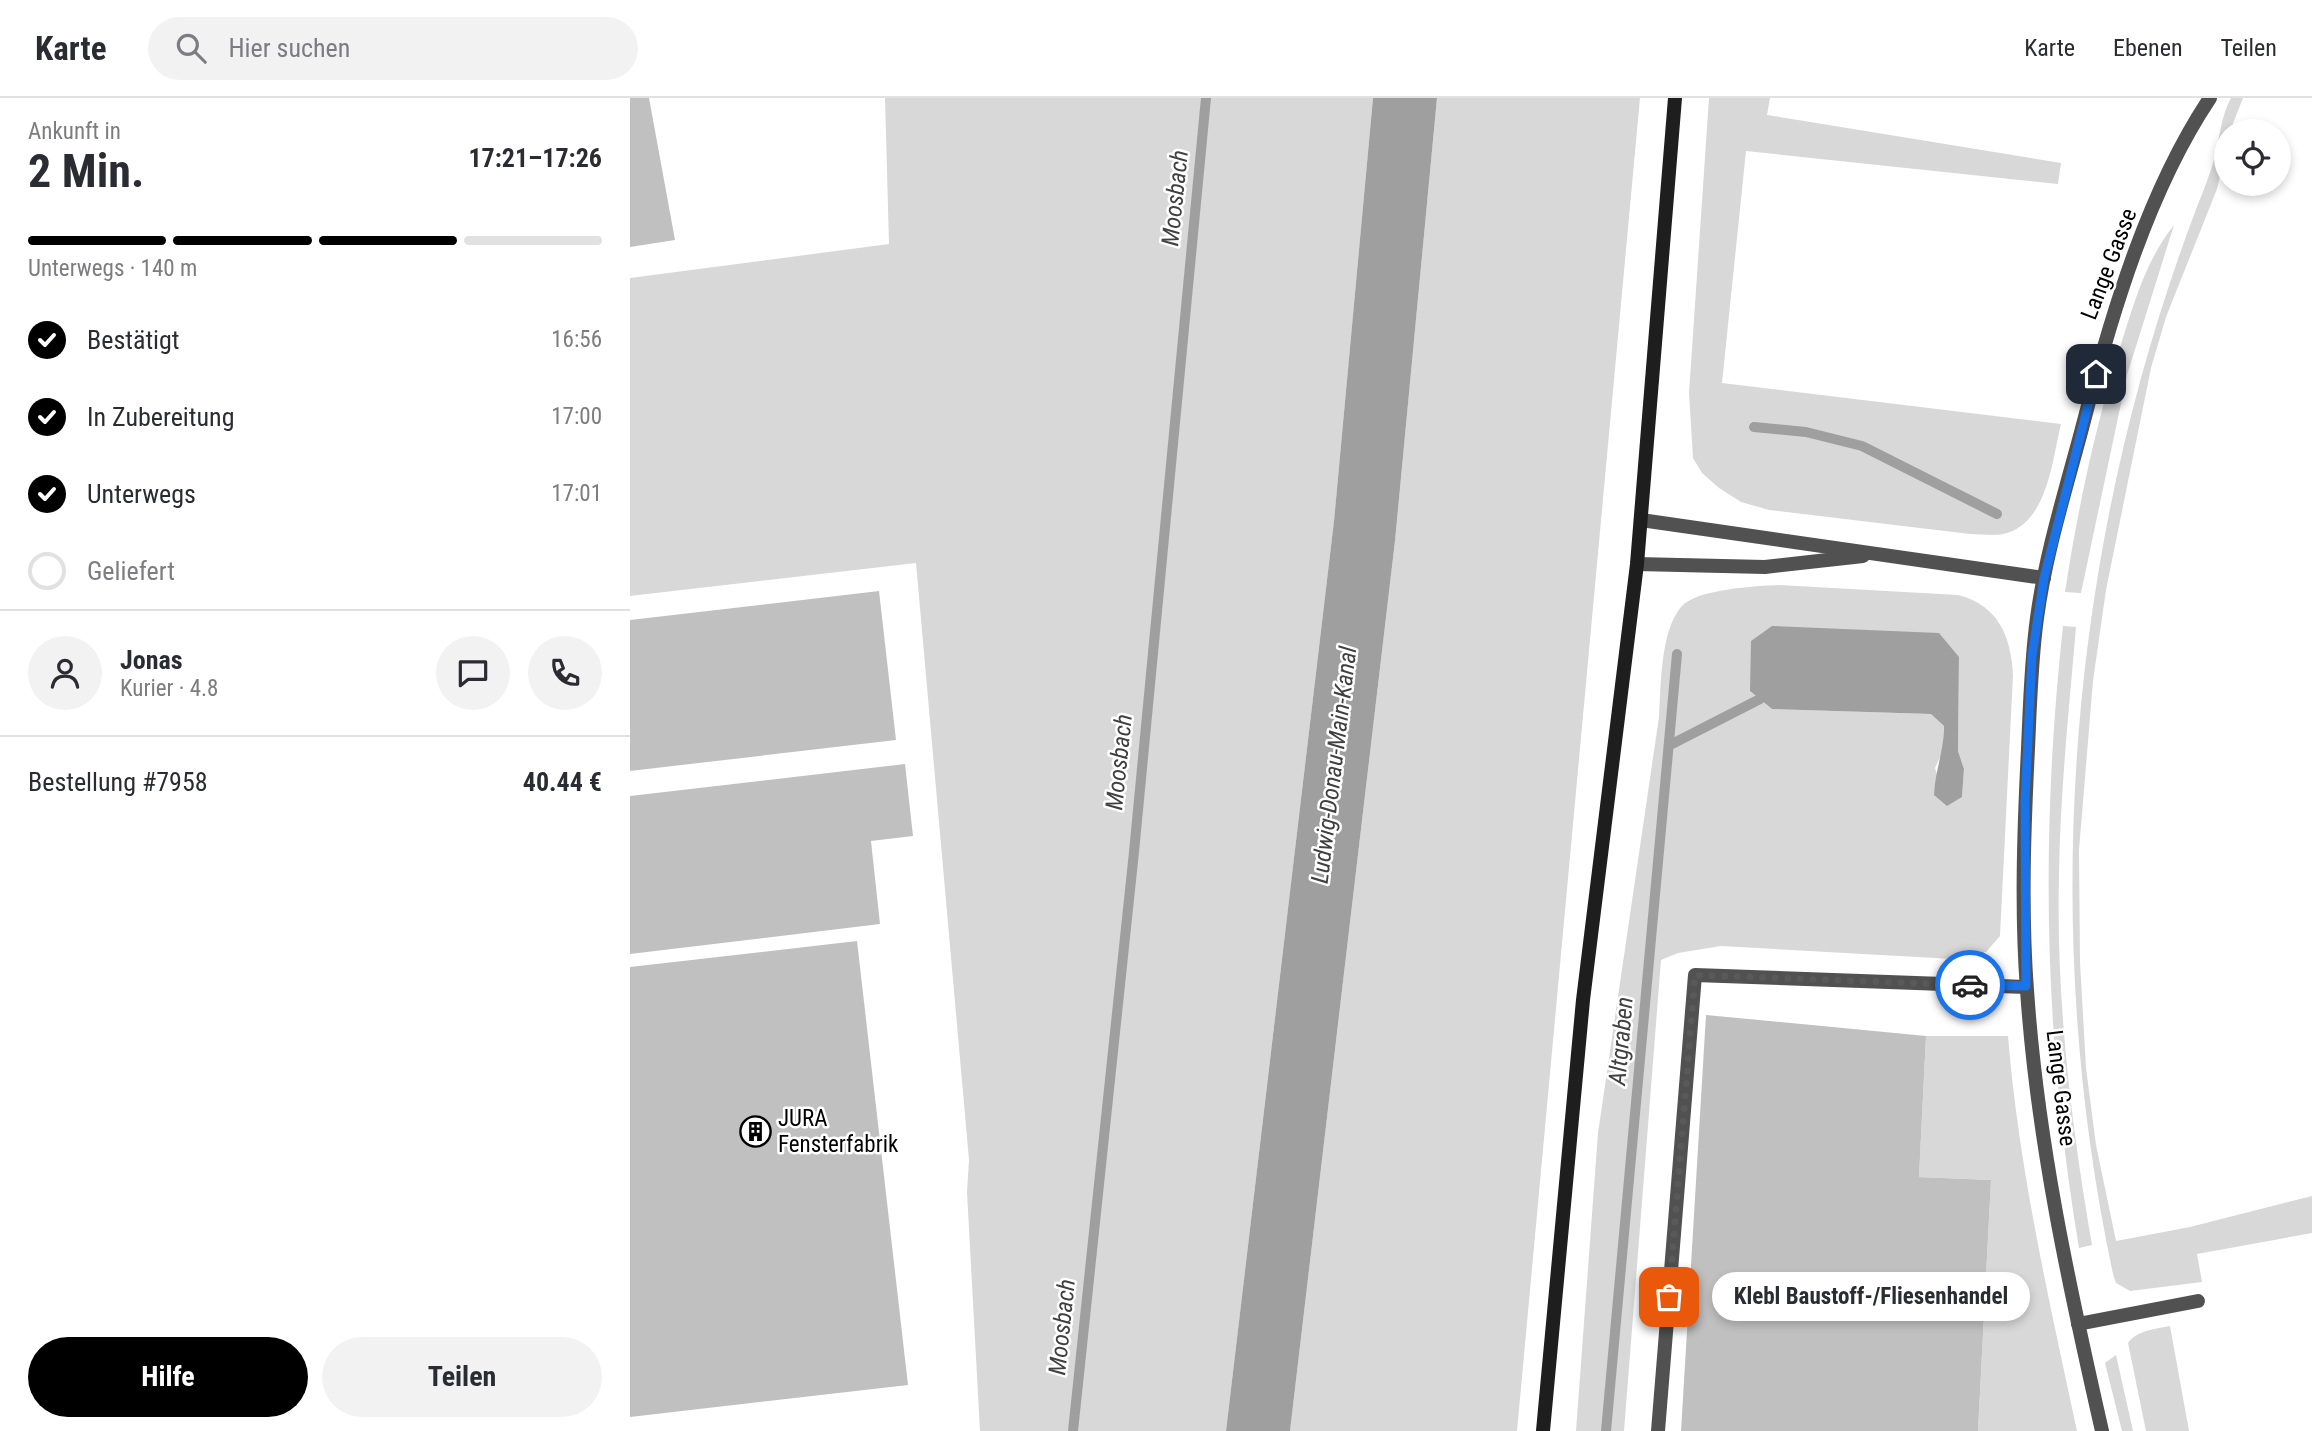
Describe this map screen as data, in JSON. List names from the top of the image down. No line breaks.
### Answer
{"streets":{"street":["Lange Gasse"]},"water":["Moosbach","Ludwig-Donau-Main-Kanal","Altgraben"],"places":{"building":["JURA Fensterfabrik"],"other":["Klebl Baustoff-/Fliesenhandel"]},"page":{"header":"Karte","search":"Hier suchen","nav":["Karte","Ebenen","Teilen"],"heading":["2 Min.","Ankunft in","17:21–17:26"],"panel":["Jonas","Kurier · 4.8","Bestellung #7958","40.44 €"],"bar":"Unterwegs · 140 m","list":[["Bestätigt","16:56"],["In Zubereitung","17:00"],["Unterwegs","17:01"],"Geliefert"],"bubble":"Klebl Baustoff-/Fliesenhandel","buttons":["Hilfe","Teilen"]}}
